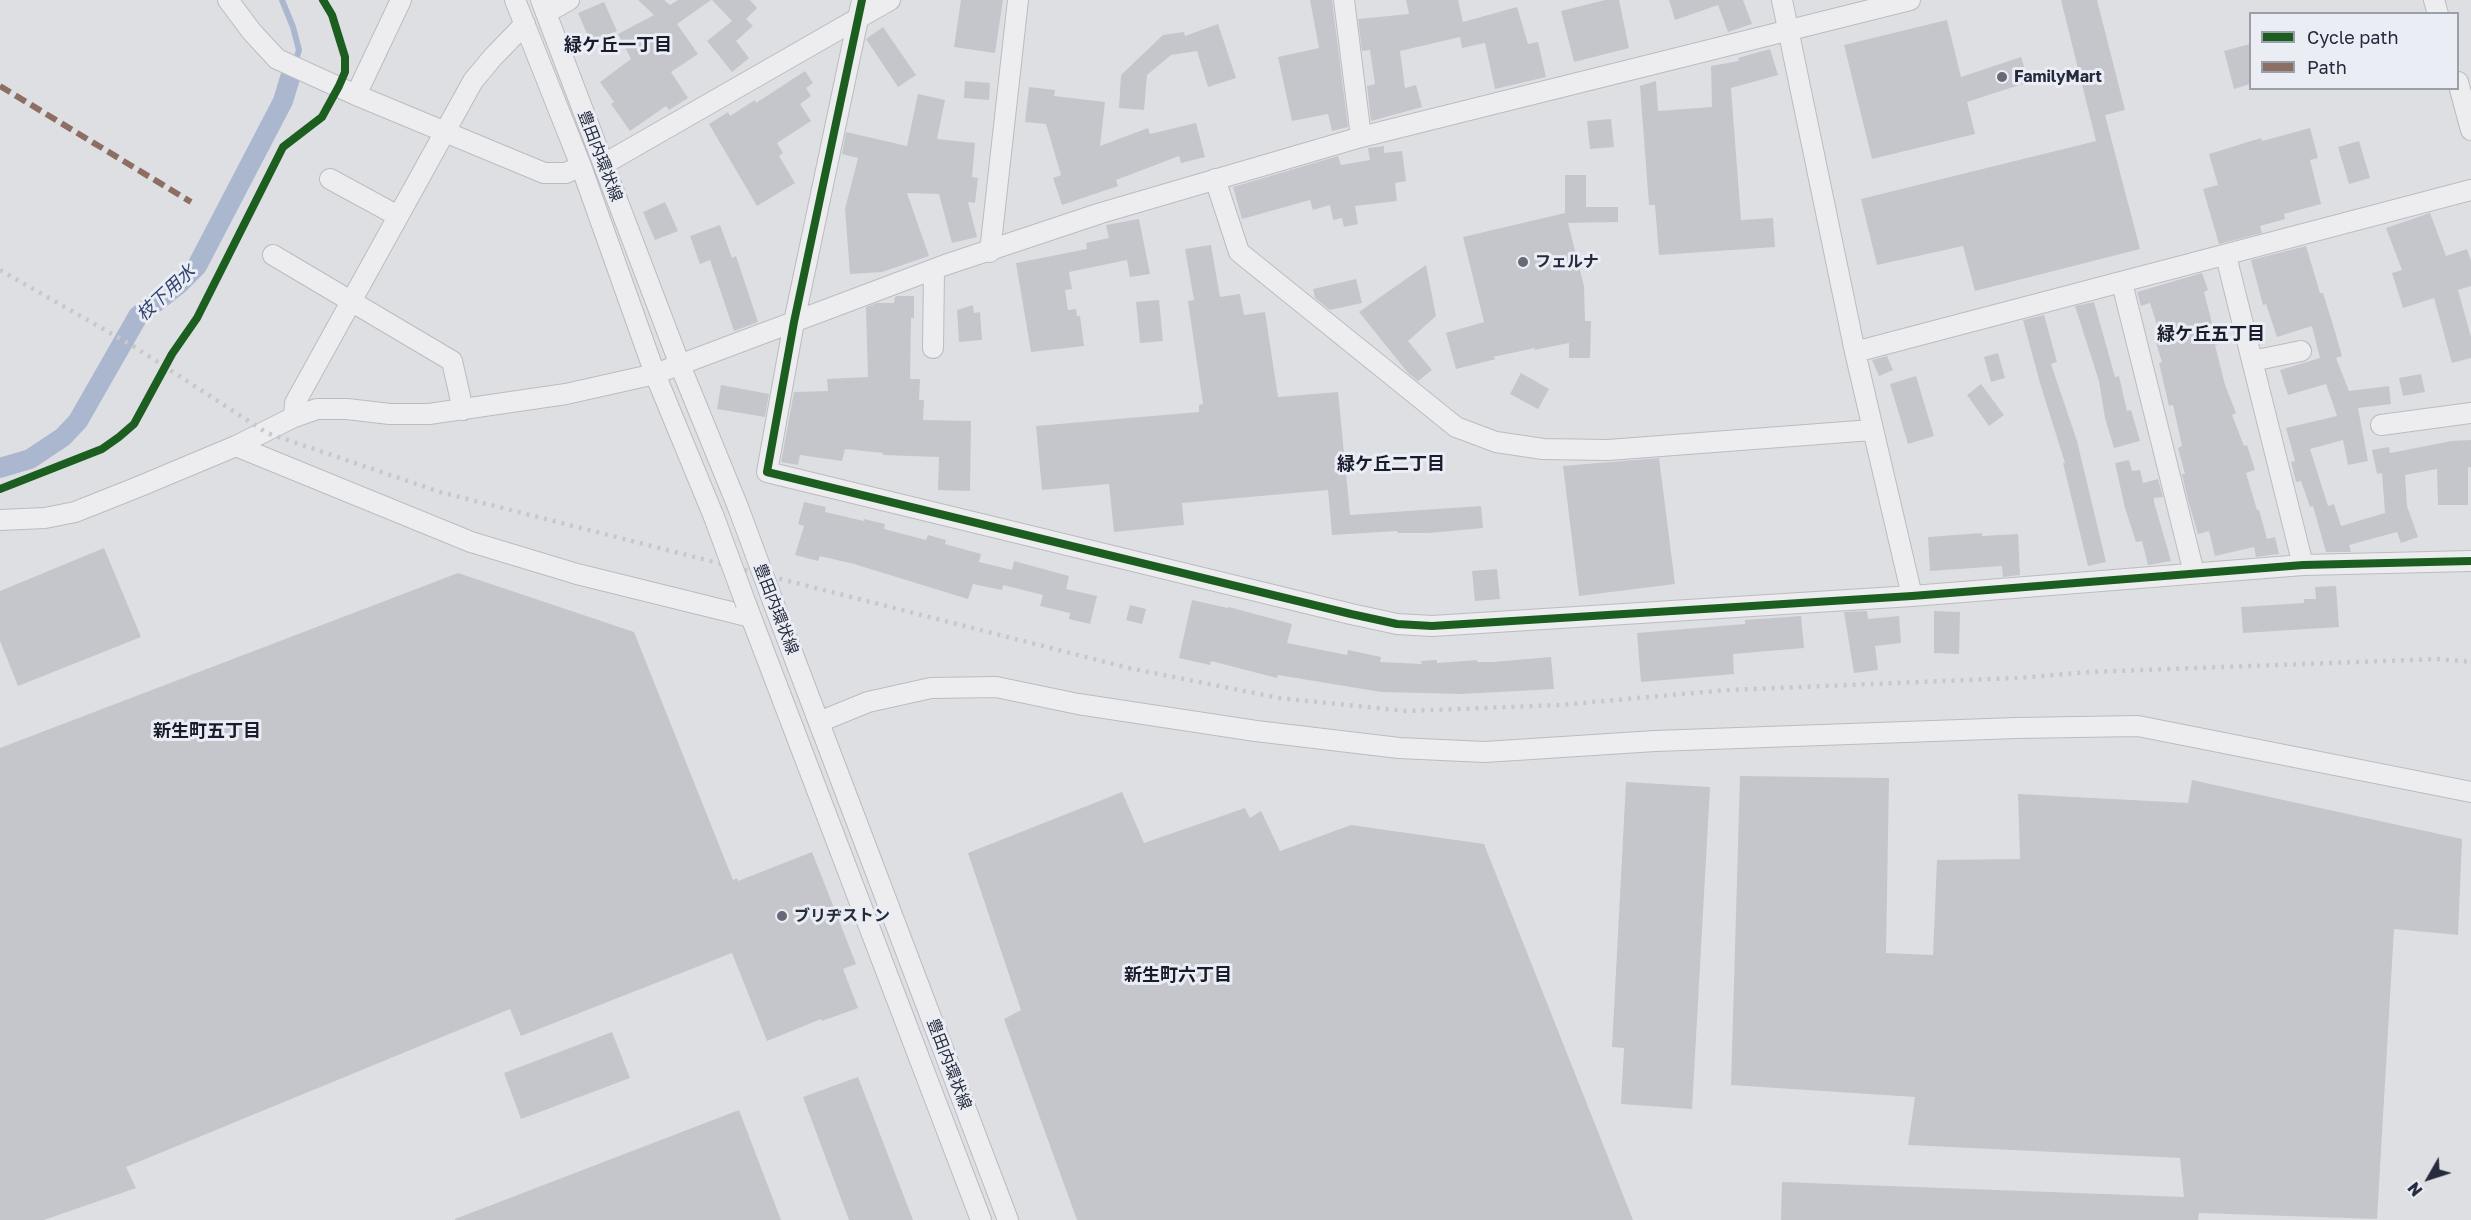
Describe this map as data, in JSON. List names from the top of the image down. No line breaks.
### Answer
{"streets":{"street":["豊田内環状線"]},"districts":["緑ケ丘一丁目","緑ケ丘五丁目","緑ケ丘二丁目","新生町五丁目","新生町六丁目"],"water":["枝下用水"],"places":["FamilyMart","フェルナ","ブリヂストン"],"legend":["Cycle path","Path"],"north":"bottom left"}
